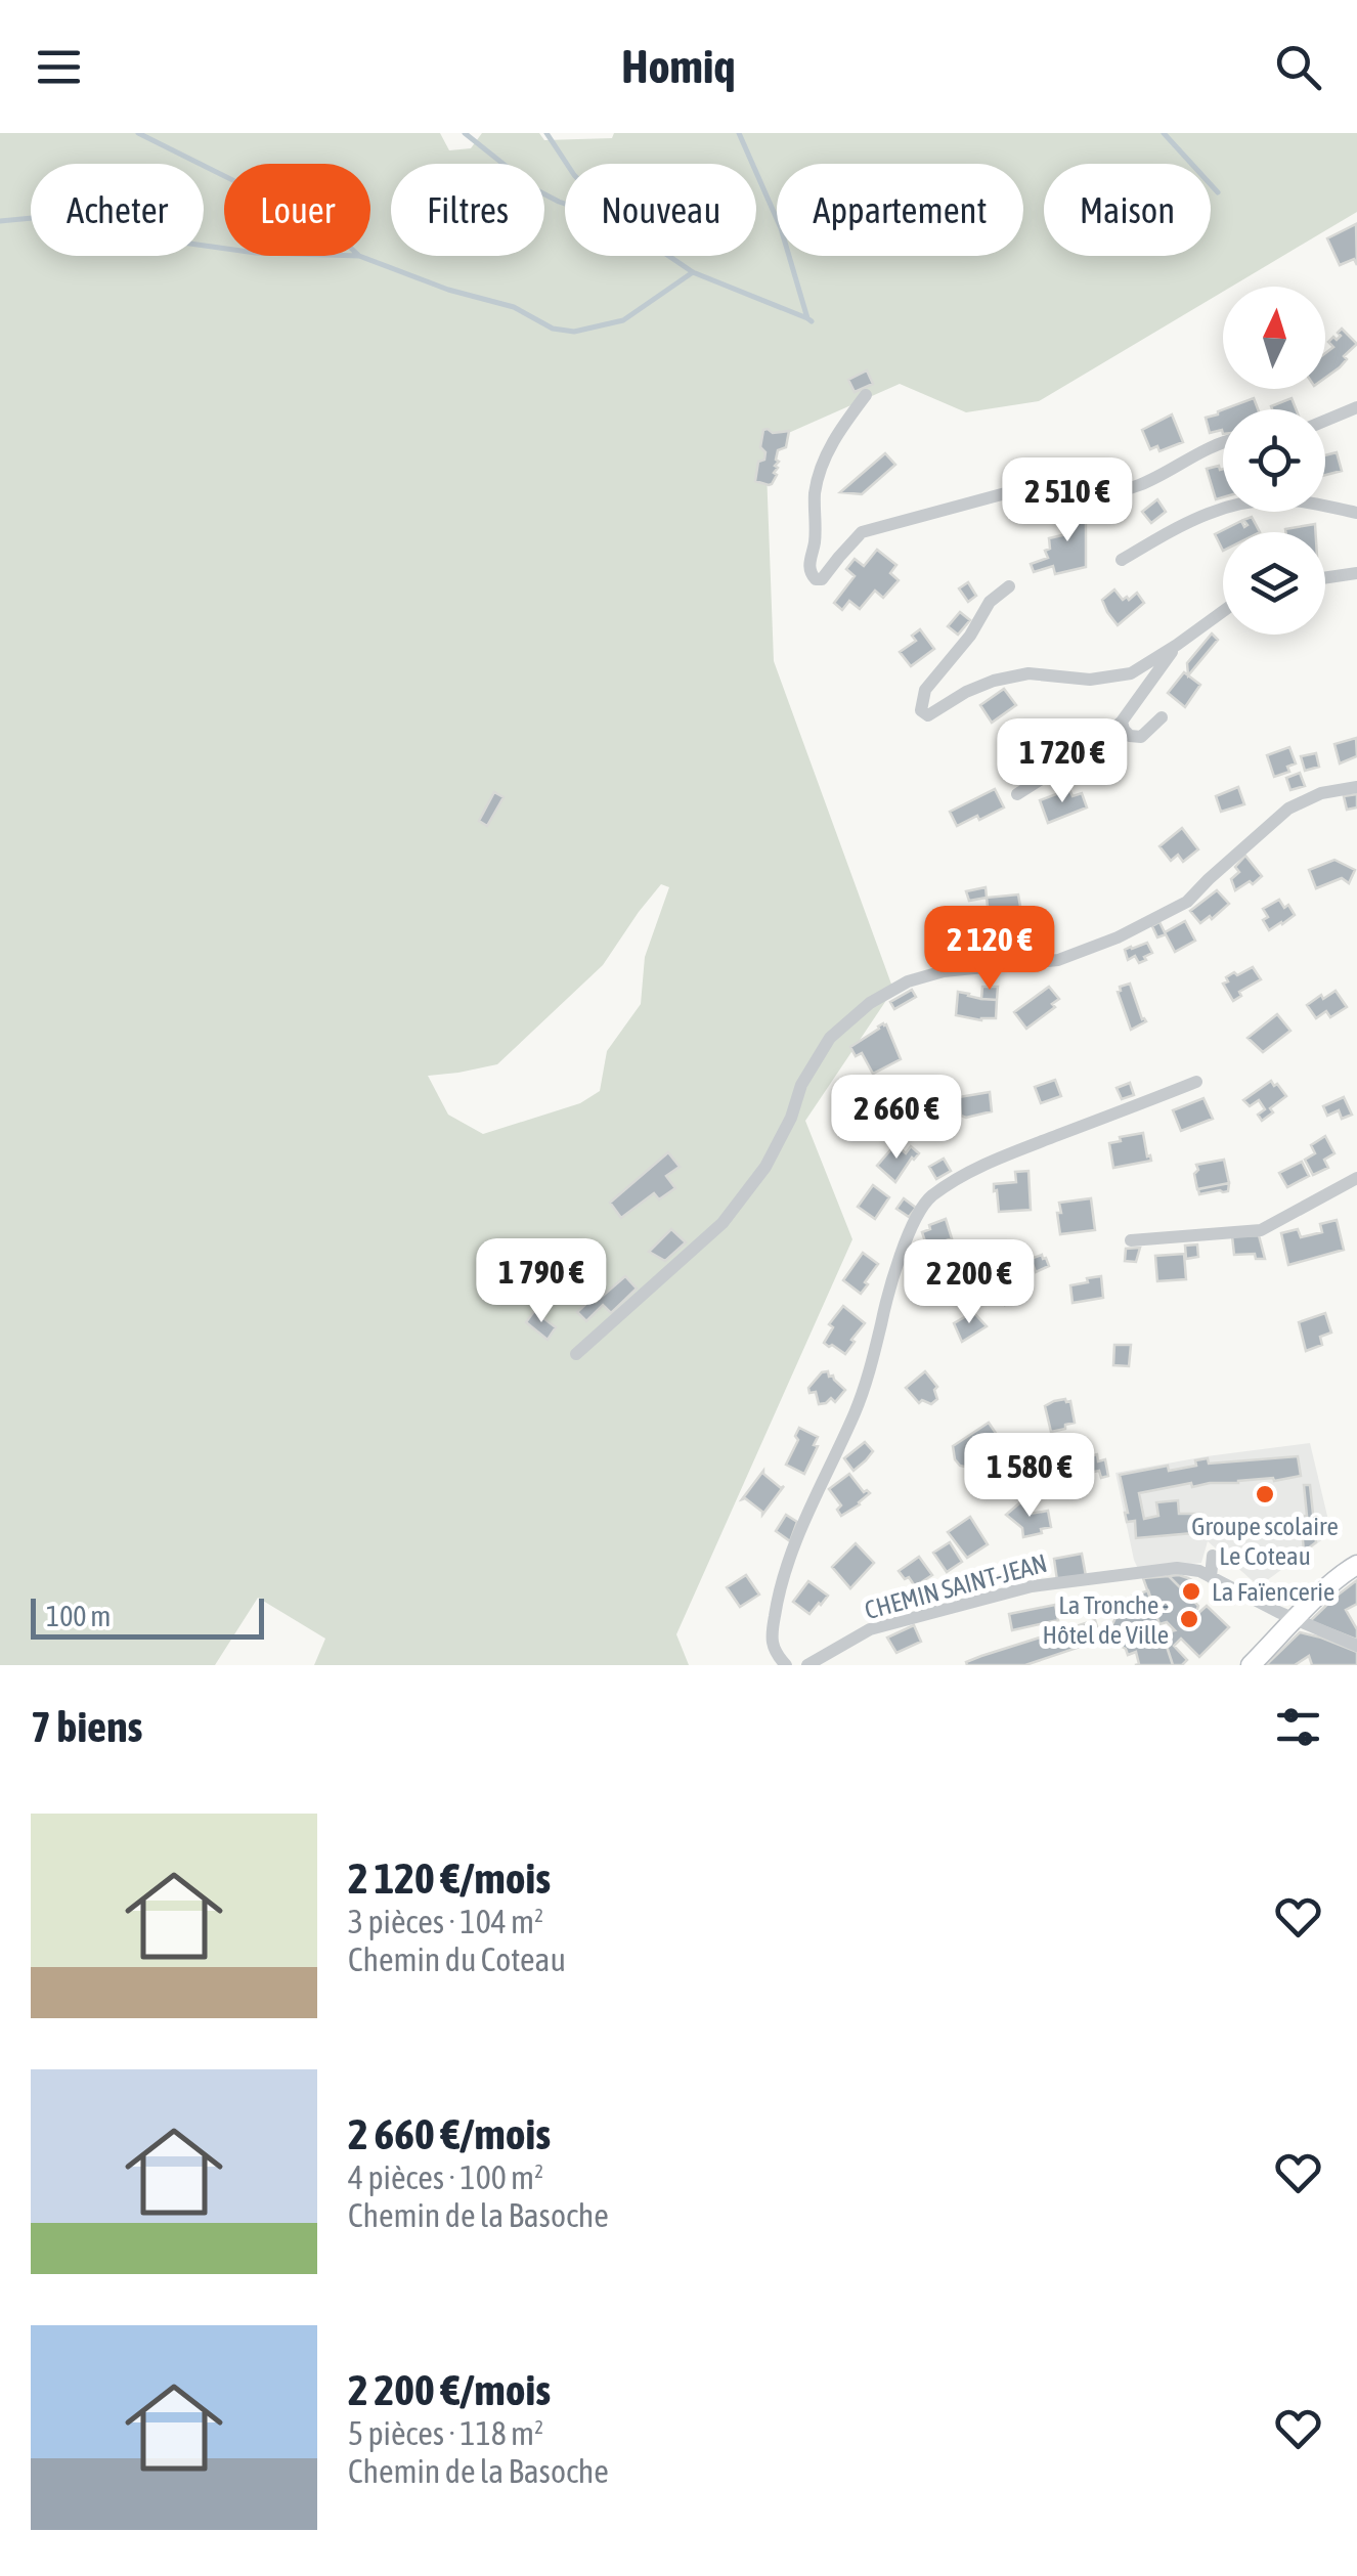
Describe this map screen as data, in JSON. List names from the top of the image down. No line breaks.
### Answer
{"streets":{"street":["CHEMIN SAINT-JEAN"]},"places":["Groupe scolaire Le Coteau","La Faïencerie","La Tronche - Hôtel de Ville"],"scale_bar":"100 m","north":"top","page":{"header":"Homiq","chip":["Acheter","Louer","Filtres","Nouveau","Appartement","Maison"],"price":["2 510 €","1 720 €","2 120 €","2 660 €","1 790 €","2 200 €","1 580 €"],"scale":"100 m","heading":"7 biens","list":[{"name":"2 120 €/mois","note":"3 pièces · 104 m² · Chemin du Coteau"},{"name":"2 660 €/mois","note":"4 pièces · 100 m² · Chemin de la Basoche"},{"name":"2 200 €/mois","note":"5 pièces · 118 m² · Chemin de la Basoche"}]}}
